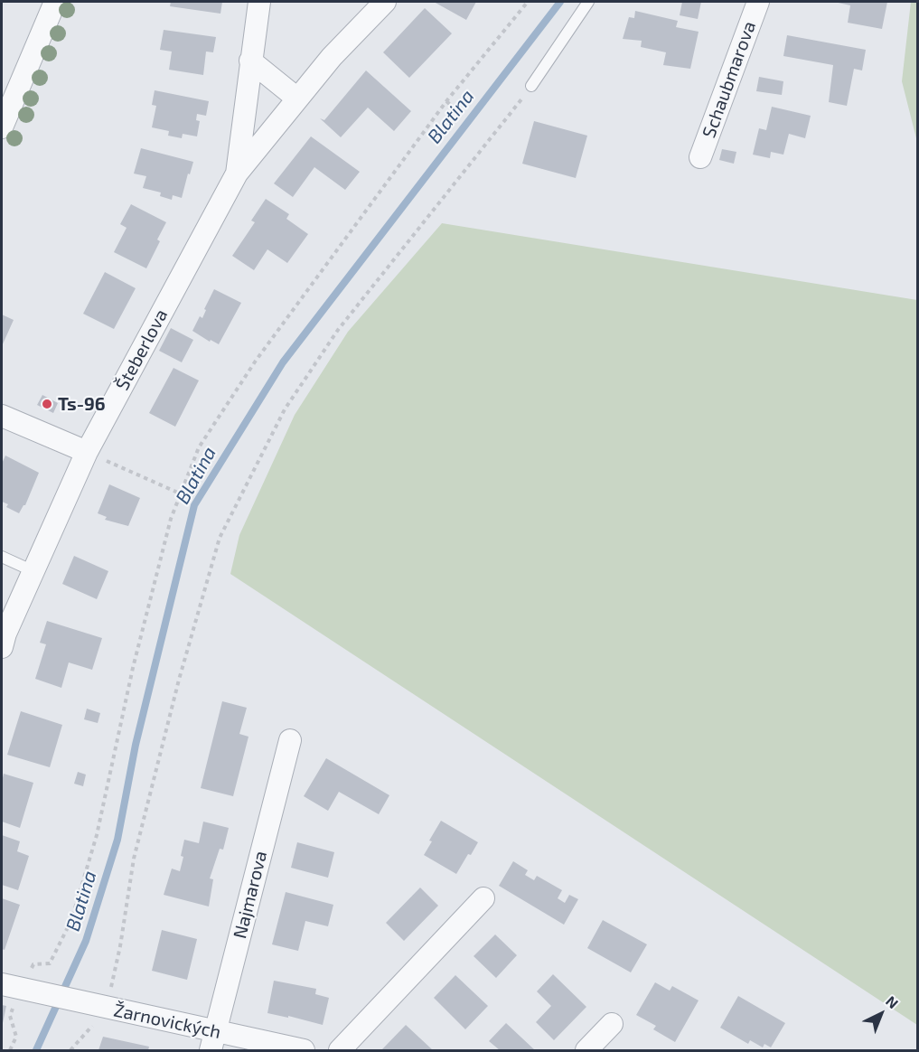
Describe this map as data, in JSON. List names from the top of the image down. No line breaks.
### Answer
{"streets":{"street":["Schaubmarova","Šteberlova","Najmarova","Žarnovických"]},"crossings":[["Najmarova","Žarnovických"]],"water":["Blatina"],"places":["Ts-96"],"north":"top right"}
